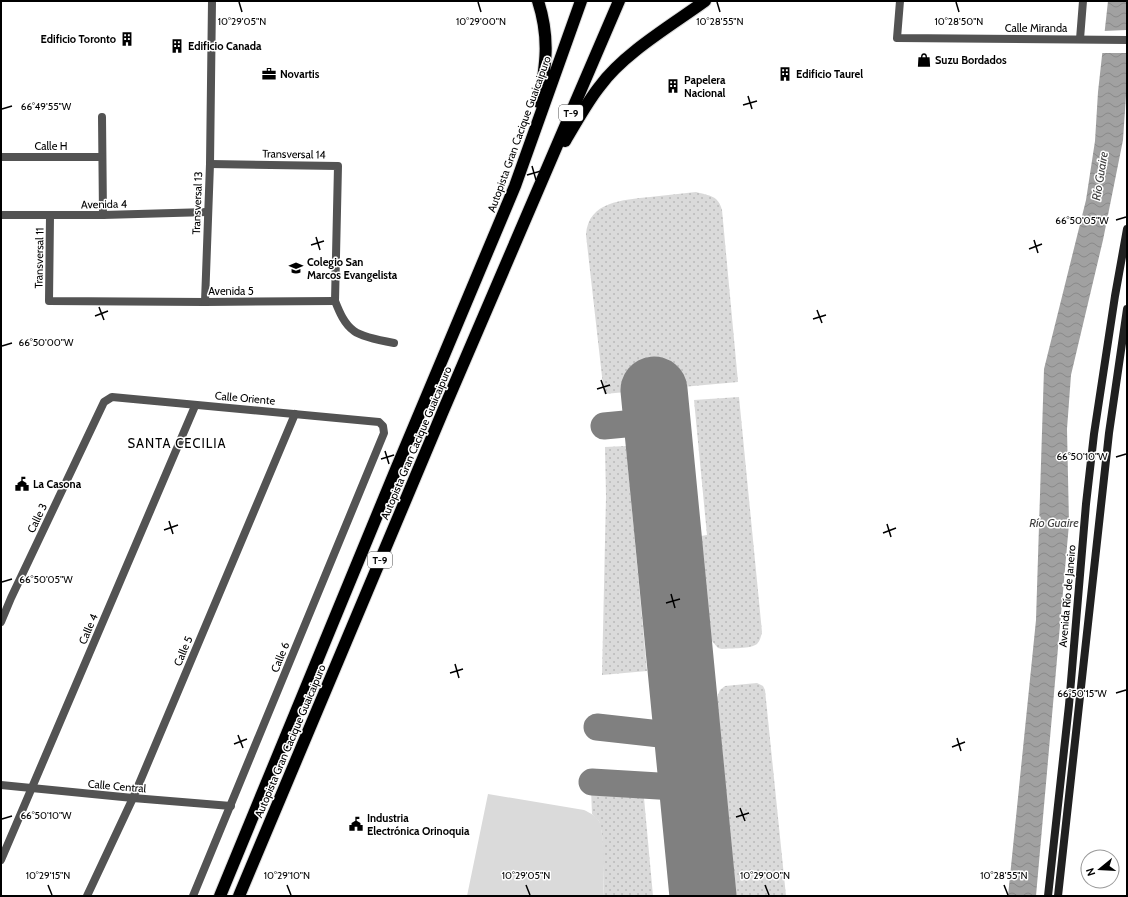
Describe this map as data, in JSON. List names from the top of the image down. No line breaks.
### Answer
{"streets":{"highway":["T-9","Autopista Gran Cacique Guaicaipuro"],"street":["Calle Miranda","Calle H","Transversal 14","Transversal 13","Avenida 4","Transversal 11","Avenida 5","Calle Oriente","Calle 3","Avenida Río de Janeiro","Calle 4","Calle 5","Calle 6","Calle Central"]},"crossings":[["Transversal 14","Transversal 13"],["Transversal 14","Avenida 5"],["Transversal 13","Avenida 4"],["Transversal 13","Avenida 5"],["Avenida 4","Transversal 11"],["Transversal 11","Avenida 5"],["Calle Oriente","Calle 3"],["Calle Oriente","Calle 4"],["Calle Oriente","Calle 5"],["Calle Oriente","Calle 6"],["Calle 4","Calle Central"],["Calle 5","Calle Central"],["Calle 6","Calle Central"]],"districts":["SANTA CECILIA"],"water":["Río Guaire"],"places":{"building":["Edificio Toronto","Edificio Canada","Edificio Taurel","Papelera Nacional"],"shop":["Suzu Bordados"],"office":["Novartis"],"school or university":["Colegio San Marcos Evangelista"],"public building":["La Casona","Industria Electrónica Orinoquia"]},"north":"left","coordinates":["10°29'05\"N","10°29'00\"N","10°28'55\"N","10°28'50\"N","66°49'55\"W","66°50'05\"W","66°50'00\"W","66°50'10\"W","66°50'15\"W","10°29'15\"N","10°29'10\"N"]}
